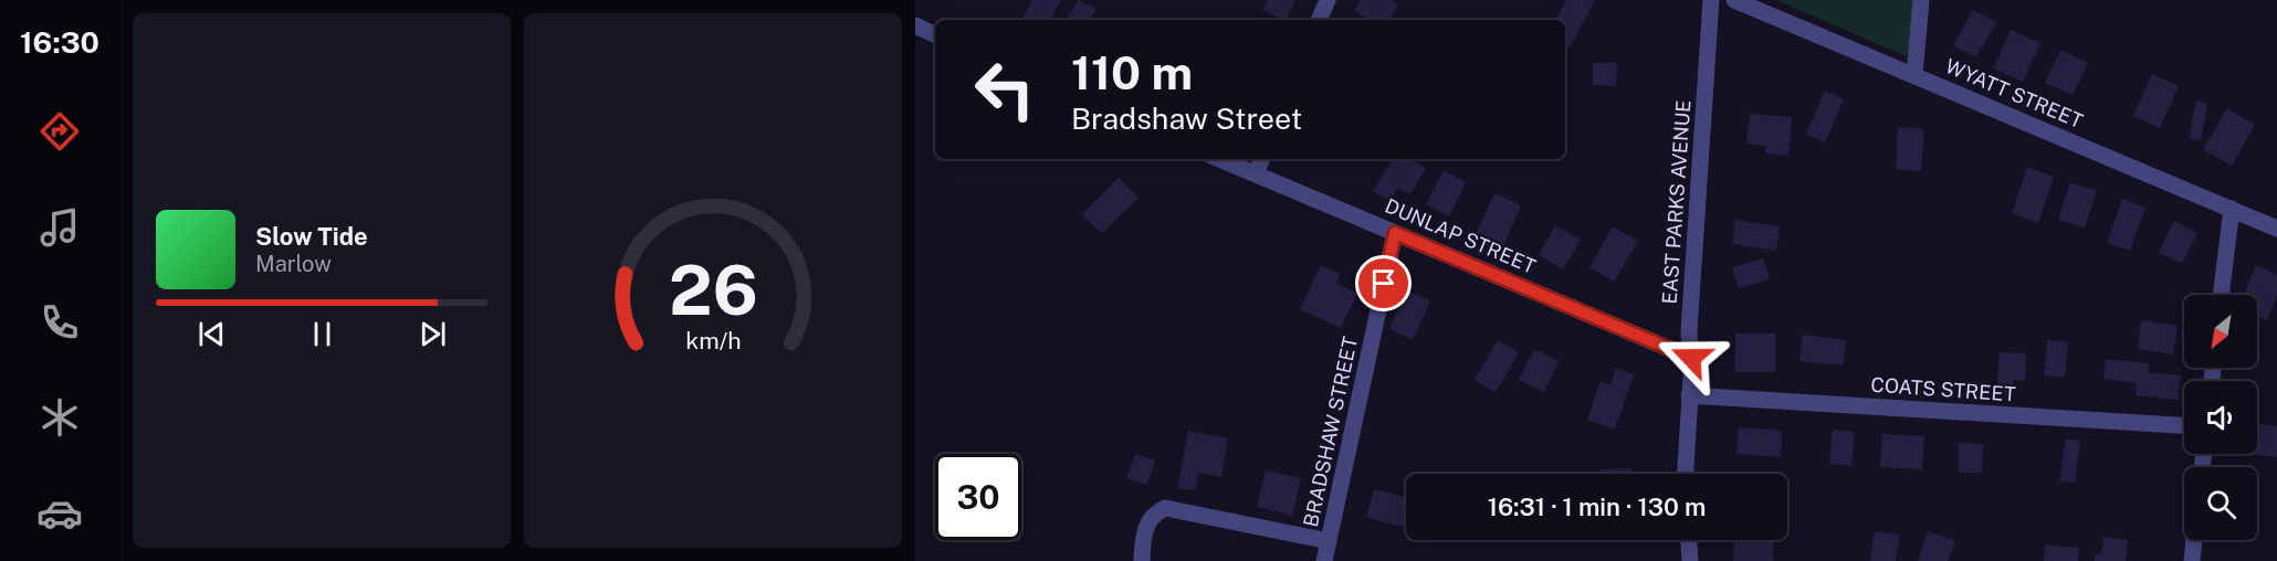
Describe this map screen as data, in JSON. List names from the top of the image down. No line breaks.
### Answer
{"streets":{"street":["WYATT STREET","EAST PARKS AVENUE","DUNLAP STREET","COATS STREET","BRADSHAW STREET"]},"crossings":[["EAST PARKS AVENUE","DUNLAP STREET"],["EAST PARKS AVENUE","COATS STREET"],["DUNLAP STREET","BRADSHAW STREET"]],"north":"bottom left","page":{"tabs":"16:30","turn":["110 m","Bradshaw Street"],"song":["Slow Tide","Marlow"],"limit":"30","trip":"16:31 · 1 min · 130 m","gauge":["26","km/h"]}}
